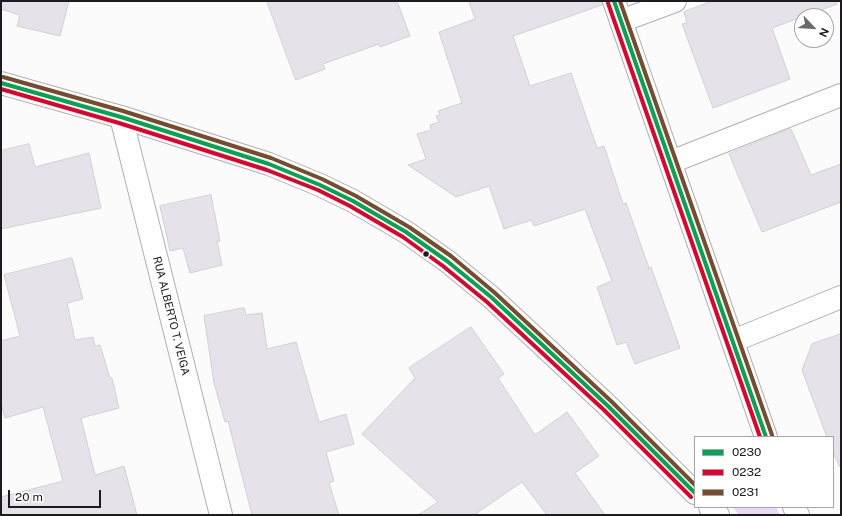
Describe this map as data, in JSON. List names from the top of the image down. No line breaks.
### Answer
{"streets":{"main road":["RUA ALBERTO T. VEIGA"]},"lines":["transit line 0230","transit line 0231","transit line 0232"],"legend":["0230","0232","0231"],"scale_bar":"20 m","north":"bottom right"}
